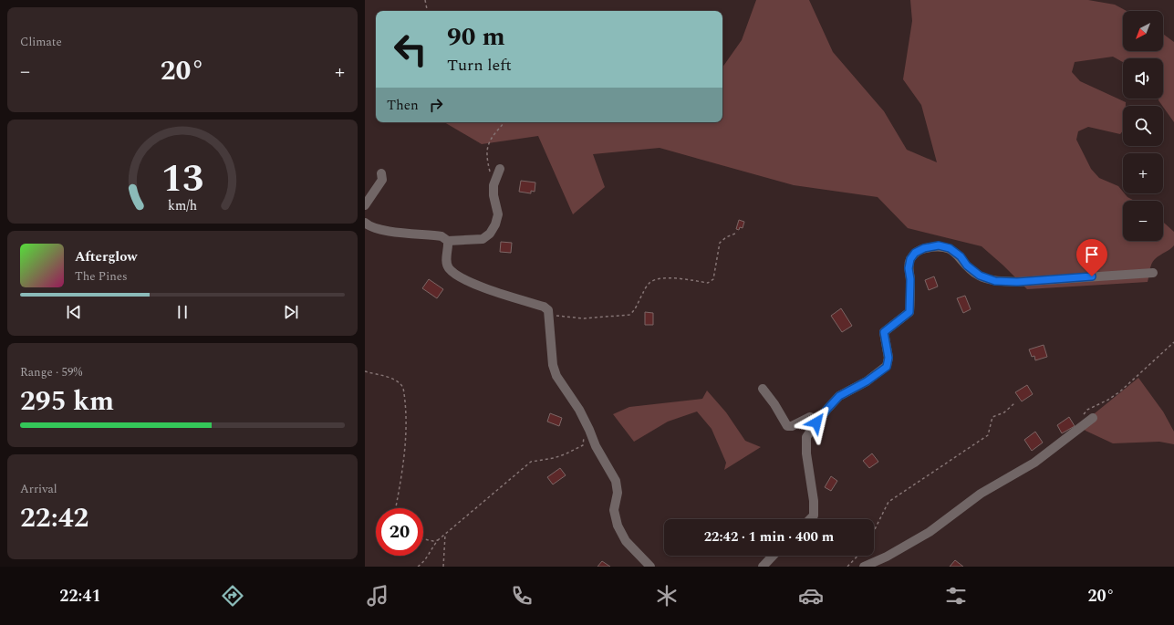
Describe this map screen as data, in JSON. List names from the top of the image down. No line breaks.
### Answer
{"north":"bottom left","page":{"tile":["Climate",["Range · 59%","295 km"],["Arrival","22:42"]],"map_buttons":["+","−"],"turn":["90 m","Turn left"],"heat":["−","20°","+"],"then":"Then","song":["Afterglow","The Pines"],"limit":"20","trip":"22:42 · 1 min · 400 m","tabs":["22:41","20°"],"gauge":["13","km/h"]}}
